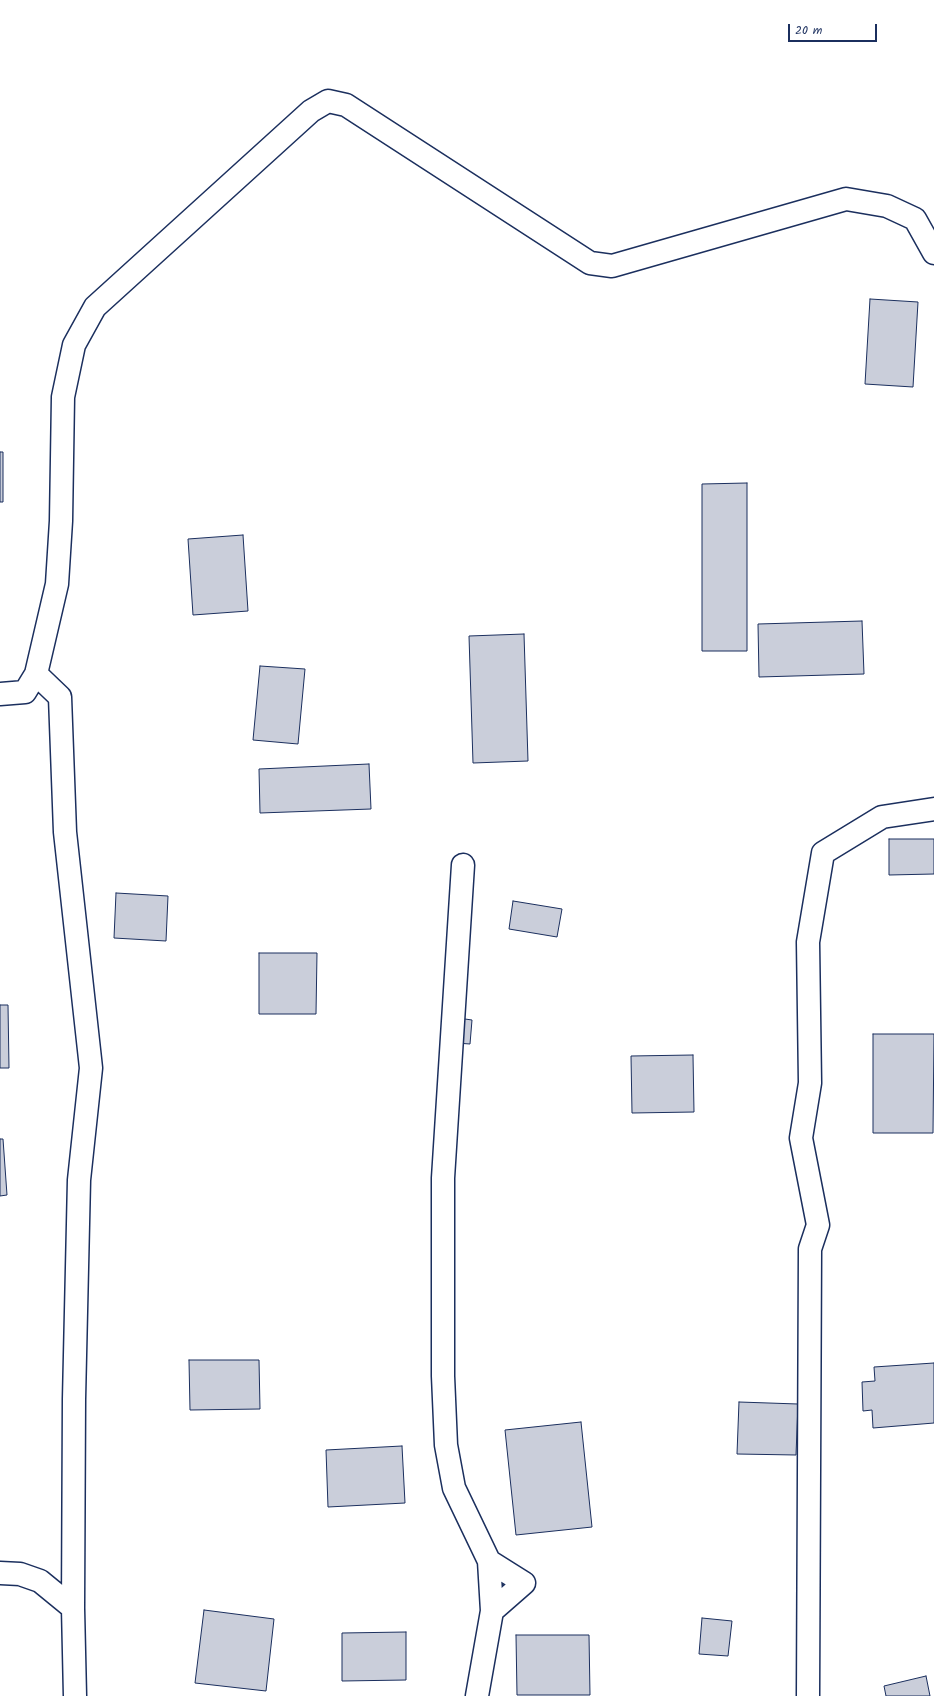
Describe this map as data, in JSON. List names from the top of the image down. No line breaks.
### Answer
{"scale_bar":"20 m"}
